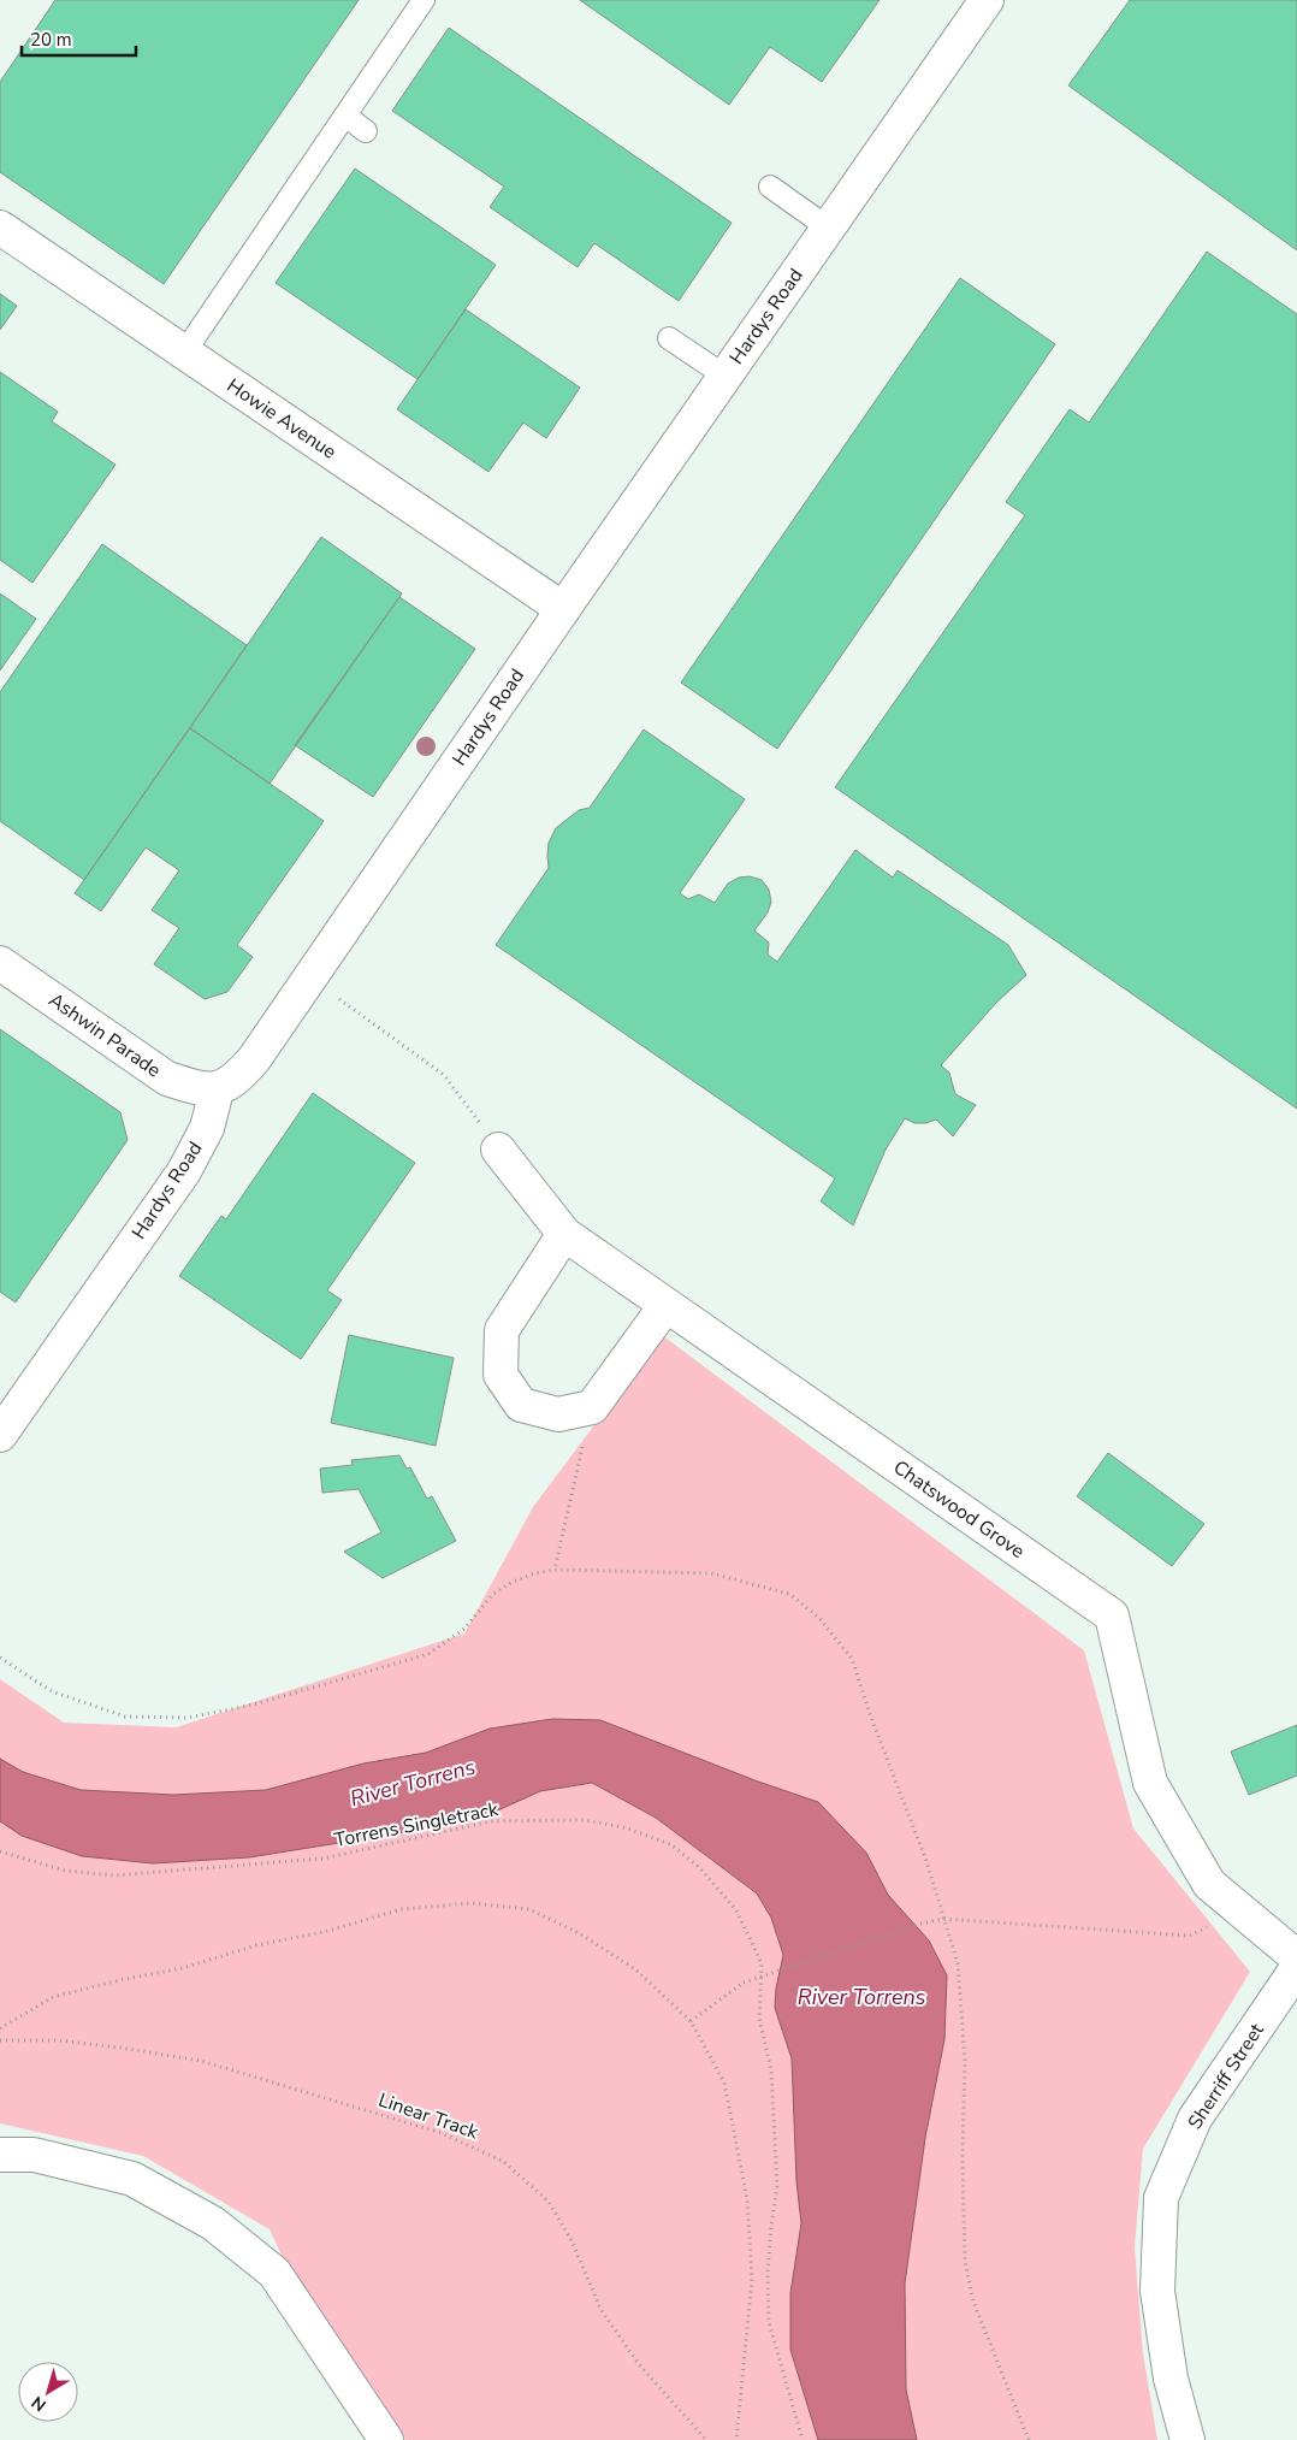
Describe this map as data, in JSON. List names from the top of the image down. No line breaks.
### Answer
{"streets":{"street":["Hardys Road","Howie Avenue","Ashwin Parade","Chatswood Grove","Sherriff Street"],"path":["Torrens Singletrack","Linear Track"]},"crossings":[["Hardys Road","Howie Avenue"],["Hardys Road","Ashwin Parade"]],"water":["River Torrens"],"scale_bar":"20 m","north":"bottom left"}
